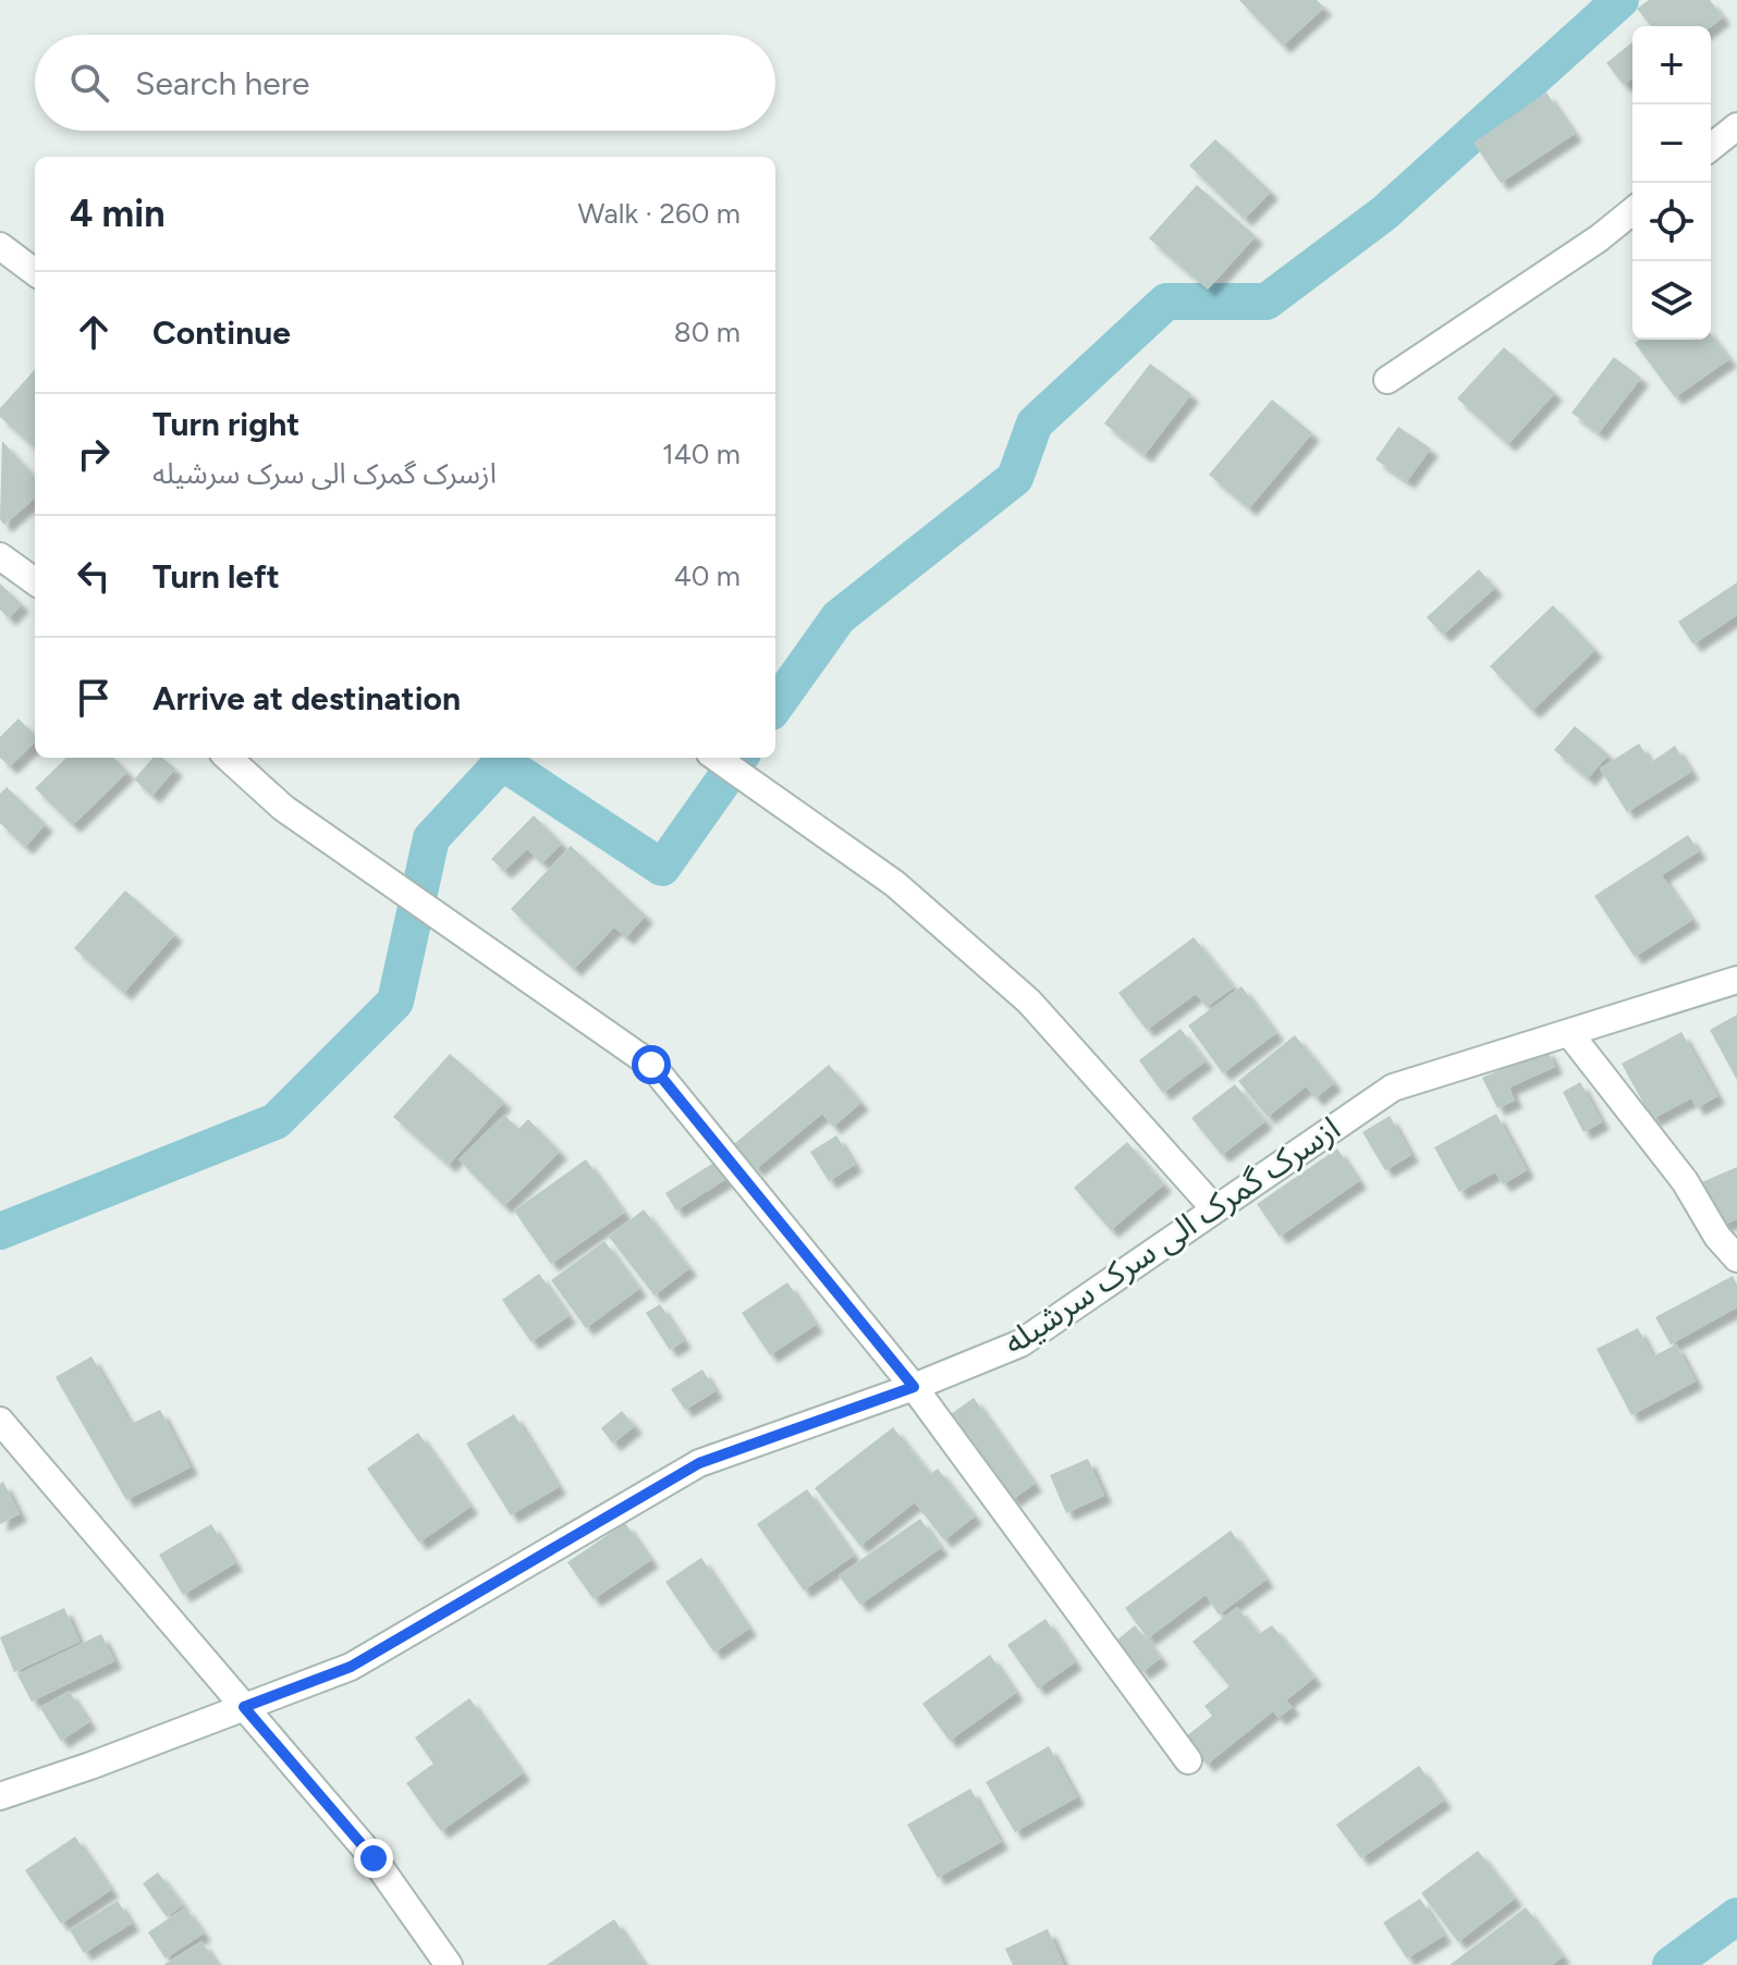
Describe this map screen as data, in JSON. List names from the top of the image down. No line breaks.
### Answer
{"streets":{"street":["ازسرک گمرک الی سرک سرشیله"]},"page":{"map_buttons":["+","−"],"search":"Search here","heading":["4 min","Walk · 260 m"],"list":[["Continue","80 m"],["Turn right","ازسرک گمرک الی سرک سرشیله","140 m"],["Turn left","40 m"],"Arrive at destination"]}}
